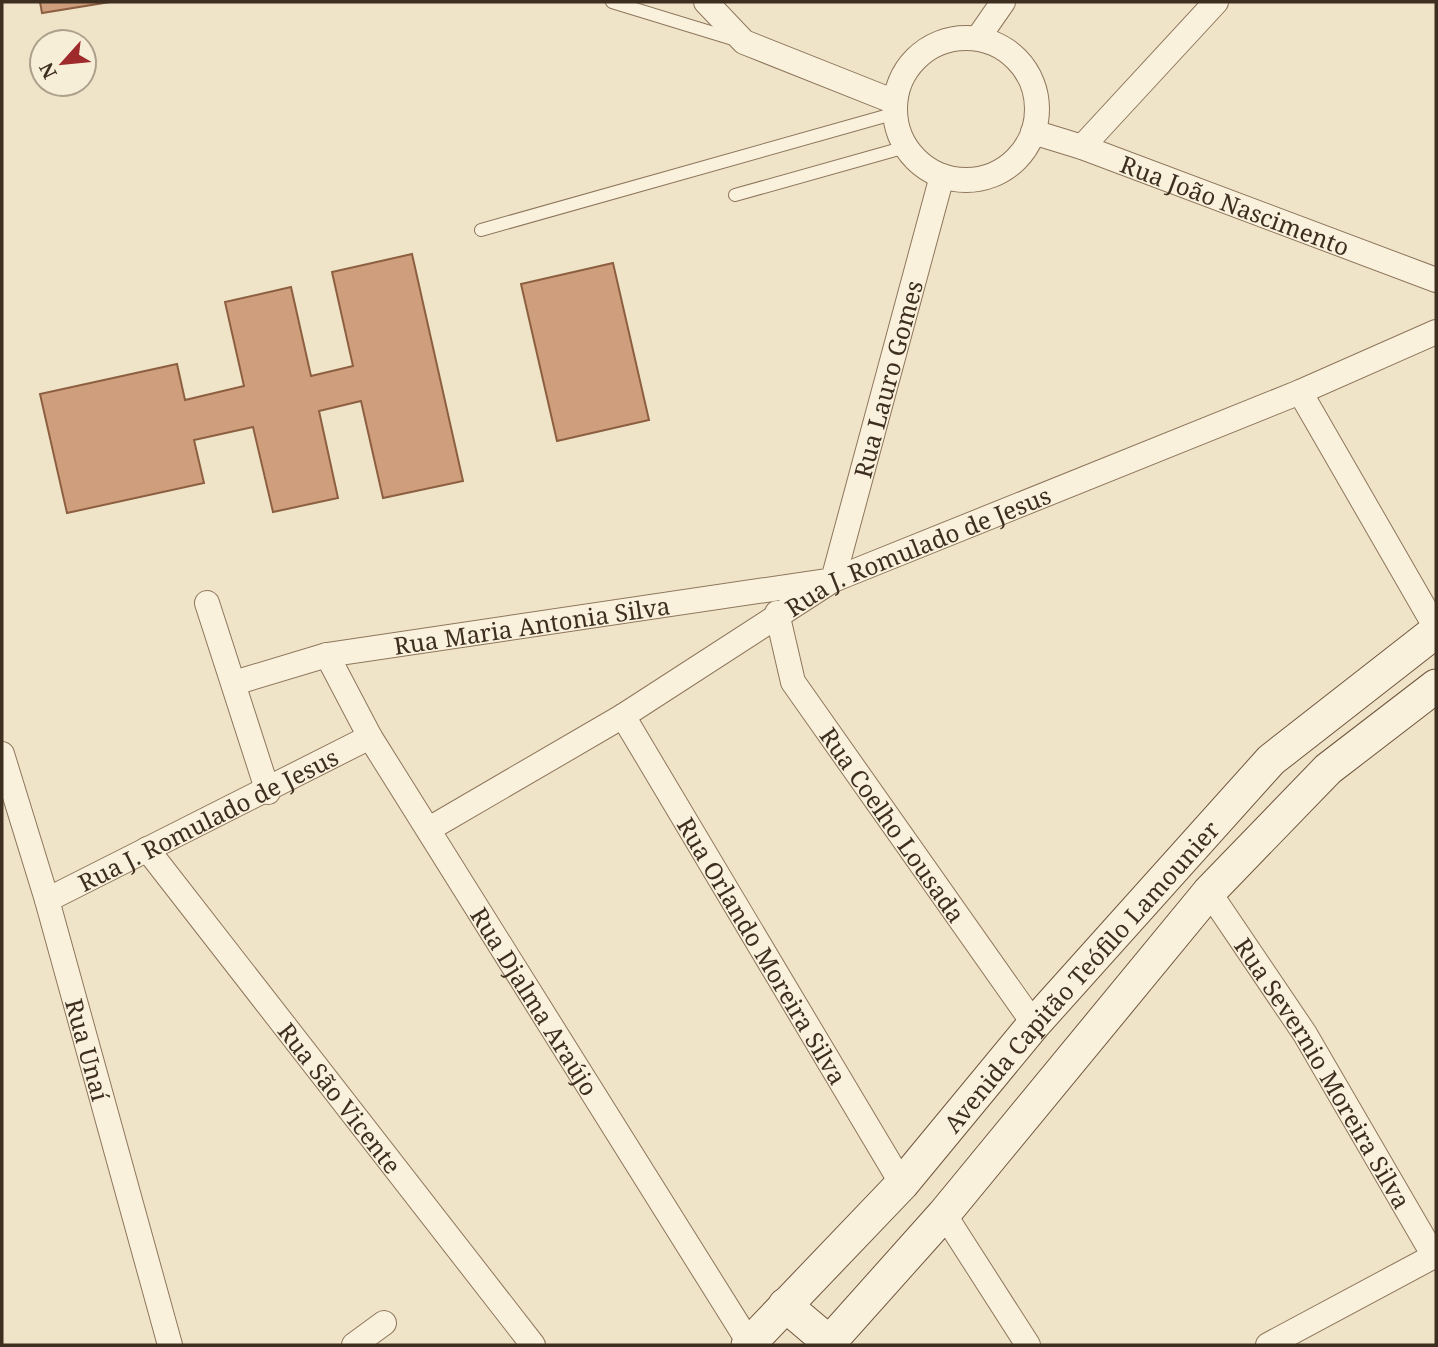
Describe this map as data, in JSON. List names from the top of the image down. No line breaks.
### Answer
{"streets":{"main road":["Avenida Capitão Teófilo Lamounier"],"street":["Rua João Nascimento","Rua Lauro Gomes","Rua J. Romulado de Jesus","Rua Maria Antonia Silva","Rua Coelho Lousada","Rua Orlando Moreira Silva","Rua Djalma Araújo","Rua Unaí","Rua Severnio Moreira Silva","Rua São Vicente"]},"crossings":[["Rua João Nascimento","Rua Lauro Gomes"],["Rua Lauro Gomes","Rua J. Romulado de Jesus"],["Rua Lauro Gomes","Rua Maria Antonia Silva"],["Rua J. Romulado de Jesus","Rua Maria Antonia Silva"],["Rua J. Romulado de Jesus","Rua Coelho Lousada"],["Rua J. Romulado de Jesus","Rua Orlando Moreira Silva"],["Rua J. Romulado de Jesus","Rua Djalma Araújo"],["Rua J. Romulado de Jesus","Rua Unaí"],["Rua J. Romulado de Jesus","Rua São Vicente"],["Rua Maria Antonia Silva","Rua Djalma Araújo"],["Rua Coelho Lousada","Avenida Capitão Teófilo Lamounier"],["Rua Orlando Moreira Silva","Avenida Capitão Teófilo Lamounier"],["Avenida Capitão Teófilo Lamounier","Rua Djalma Araújo"],["Avenida Capitão Teófilo Lamounier","Rua Severnio Moreira Silva"]],"north":"bottom left"}
